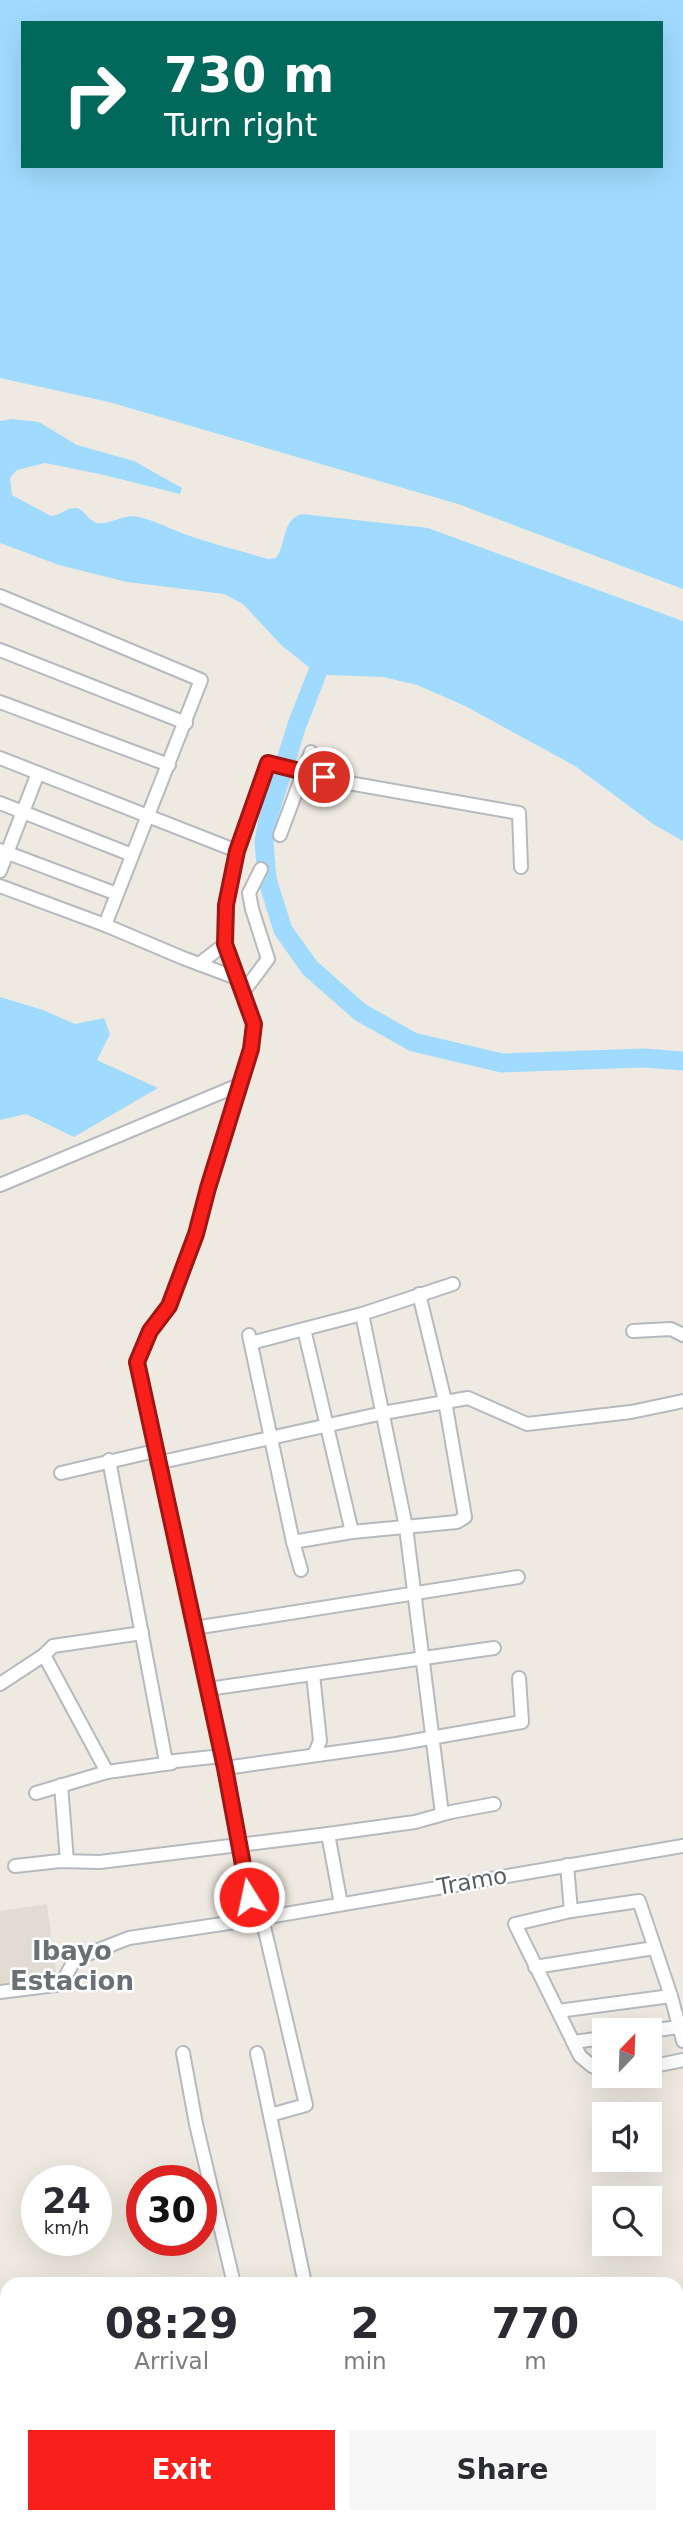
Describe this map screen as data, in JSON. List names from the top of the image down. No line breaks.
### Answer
{"streets":{"street":["Tramo"]},"districts":["Ibayo Estacion"],"north":"top right","page":{"turn":["730 m","Turn right"],"speed":"24 km/h","limit":"30","eta":["08:29","Arrival","2","min","770","m"],"buttons":["Exit","Share"]}}
